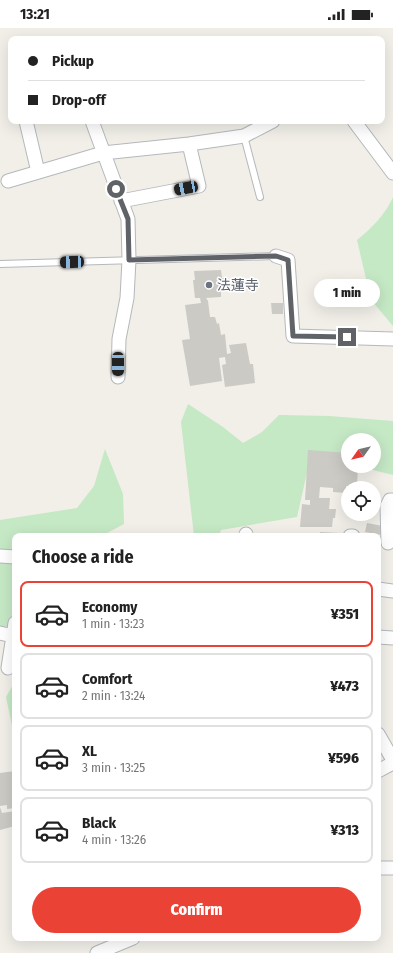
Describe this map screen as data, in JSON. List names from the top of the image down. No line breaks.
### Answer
{"places":["法蓮寺"],"north":"bottom left","page":{"status":"13:21","banner":["Pickup","Drop-off"],"bubble":"1 min","heading":"Choose a ride","list":[{"name":"Economy","note":"1 min · 13:23","value":"¥351"},{"name":"Comfort","note":"2 min · 13:24","value":"¥473"},{"name":"XL","note":"3 min · 13:25","value":"¥596"},{"name":"Black","note":"4 min · 13:26","value":"¥313"}],"buttons":"Confirm"}}
